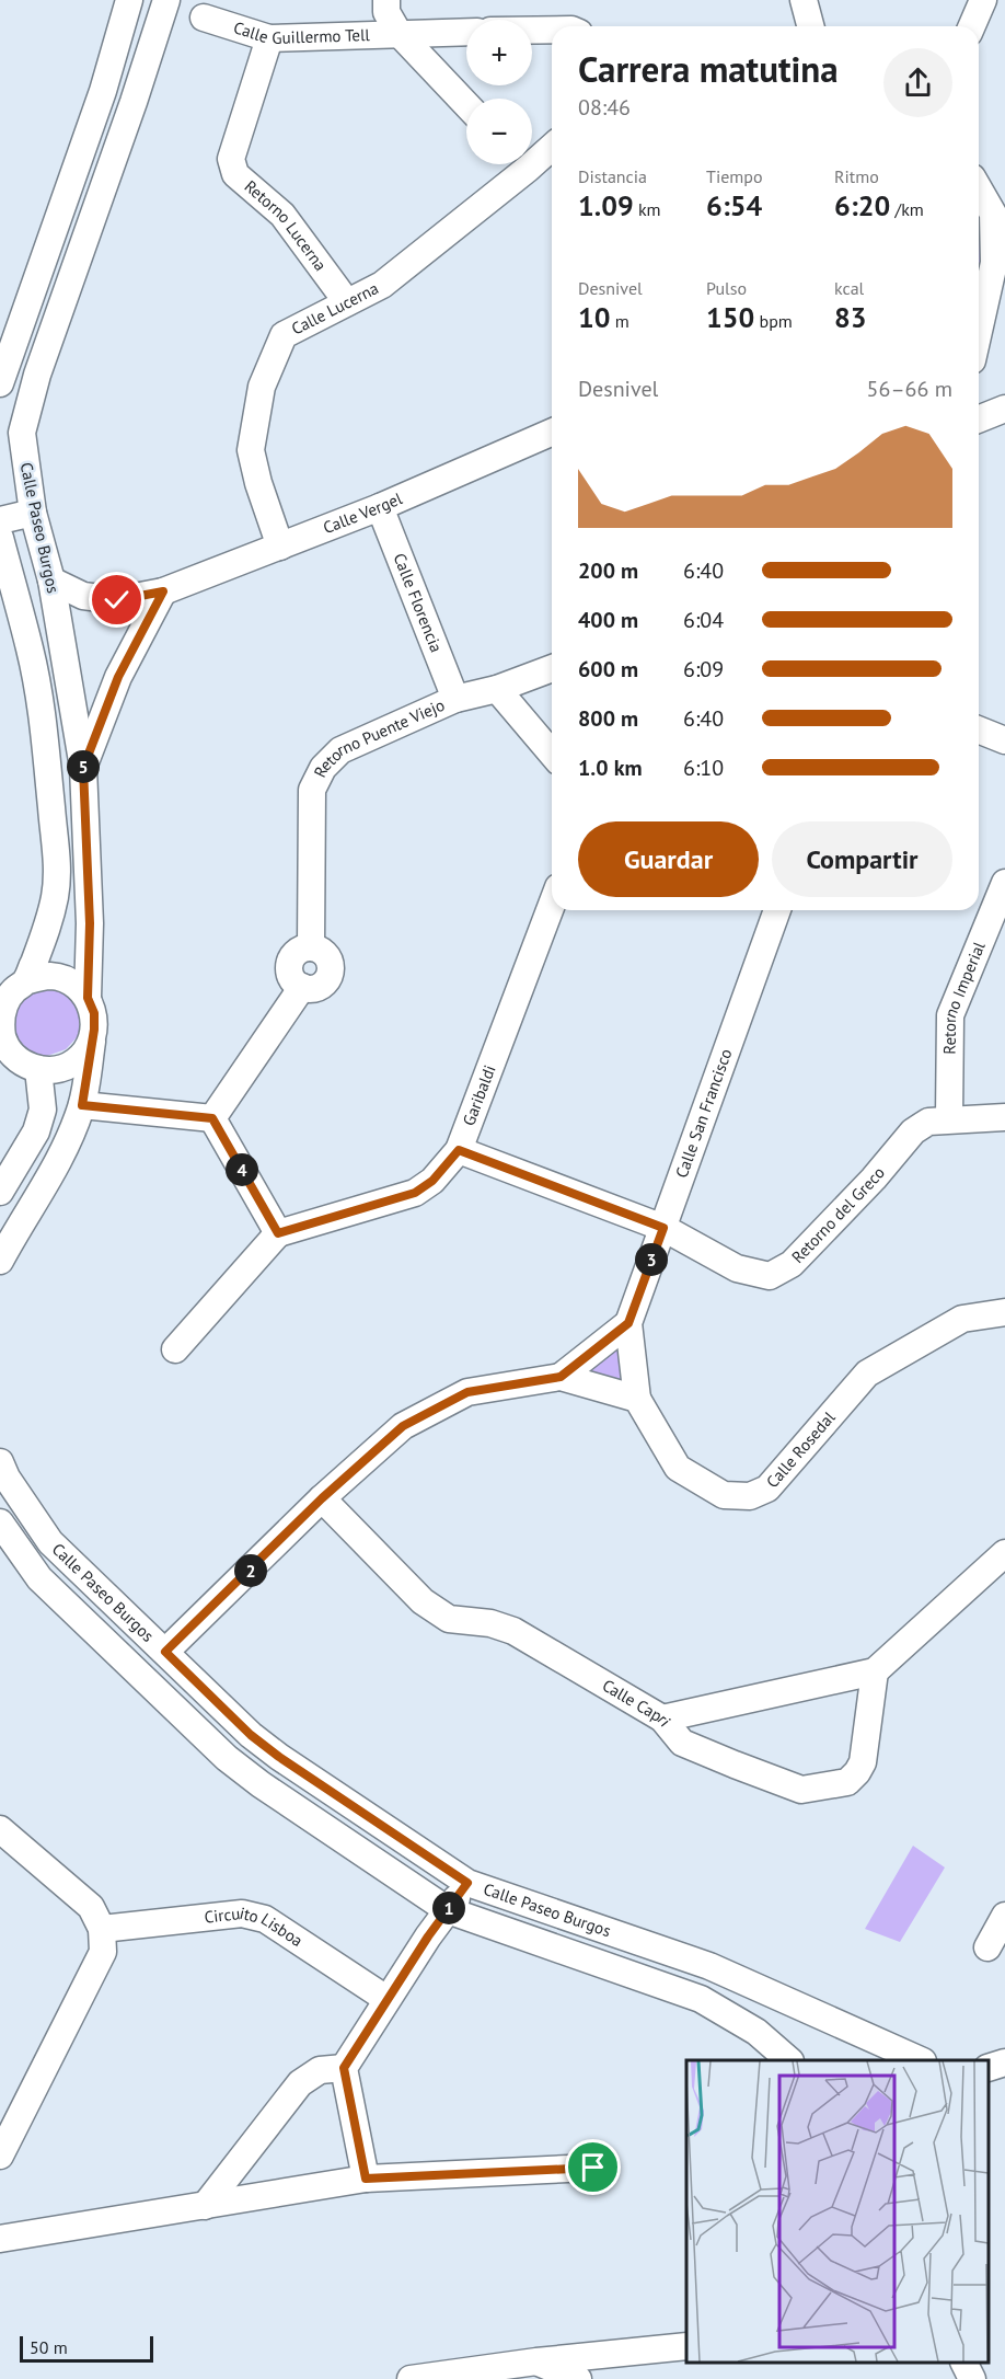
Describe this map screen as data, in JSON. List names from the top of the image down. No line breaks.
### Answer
{"streets":{"street":["Calle Guillermo Tell","Retorno Lucerna","Calle Lucerna","Calle Vergel","Calle Paseo Burgos","Calle Florencia","Retorno Puente Viejo","Retorno Imperial","Garibaldi","Calle San Francisco","Retorno del Greco","Calle Rosedal","Calle Capri","Circuito Lisboa"]},"crossings":[["Calle Guillermo Tell","Retorno Lucerna"],["Retorno Lucerna","Calle Lucerna"],["Calle Lucerna","Calle Vergel"],["Calle Vergel","Calle Paseo Burgos"],["Calle Vergel","Calle Florencia"],["Calle Florencia","Retorno Puente Viejo"],["Retorno Imperial","Retorno del Greco"],["Calle San Francisco","Retorno del Greco"],["Calle San Francisco","Calle Rosedal"]],"scale_bar":"50 m","page":{"map_buttons":["+","−"],"heading":["Carrera matutina","08:46"],"stats":[["Distancia","1.09 km"],["Tiempo","6:54"],["Ritmo","6:20 /km"],["Desnivel","10 m"],["Pulso","150 bpm"],["kcal","83"]],"chart":["Desnivel","56–66 m"],"list":[{"name":"200 m","note":"6:40"},{"name":"400 m","note":"6:04"},{"name":"600 m","note":"6:09"},{"name":"800 m","note":"6:40"},{"name":"1.0 km","note":"6:10"}],"pins":["5","4","3","2","1"],"buttons":["Guardar","Compartir"],"scale":"50 m"}}
